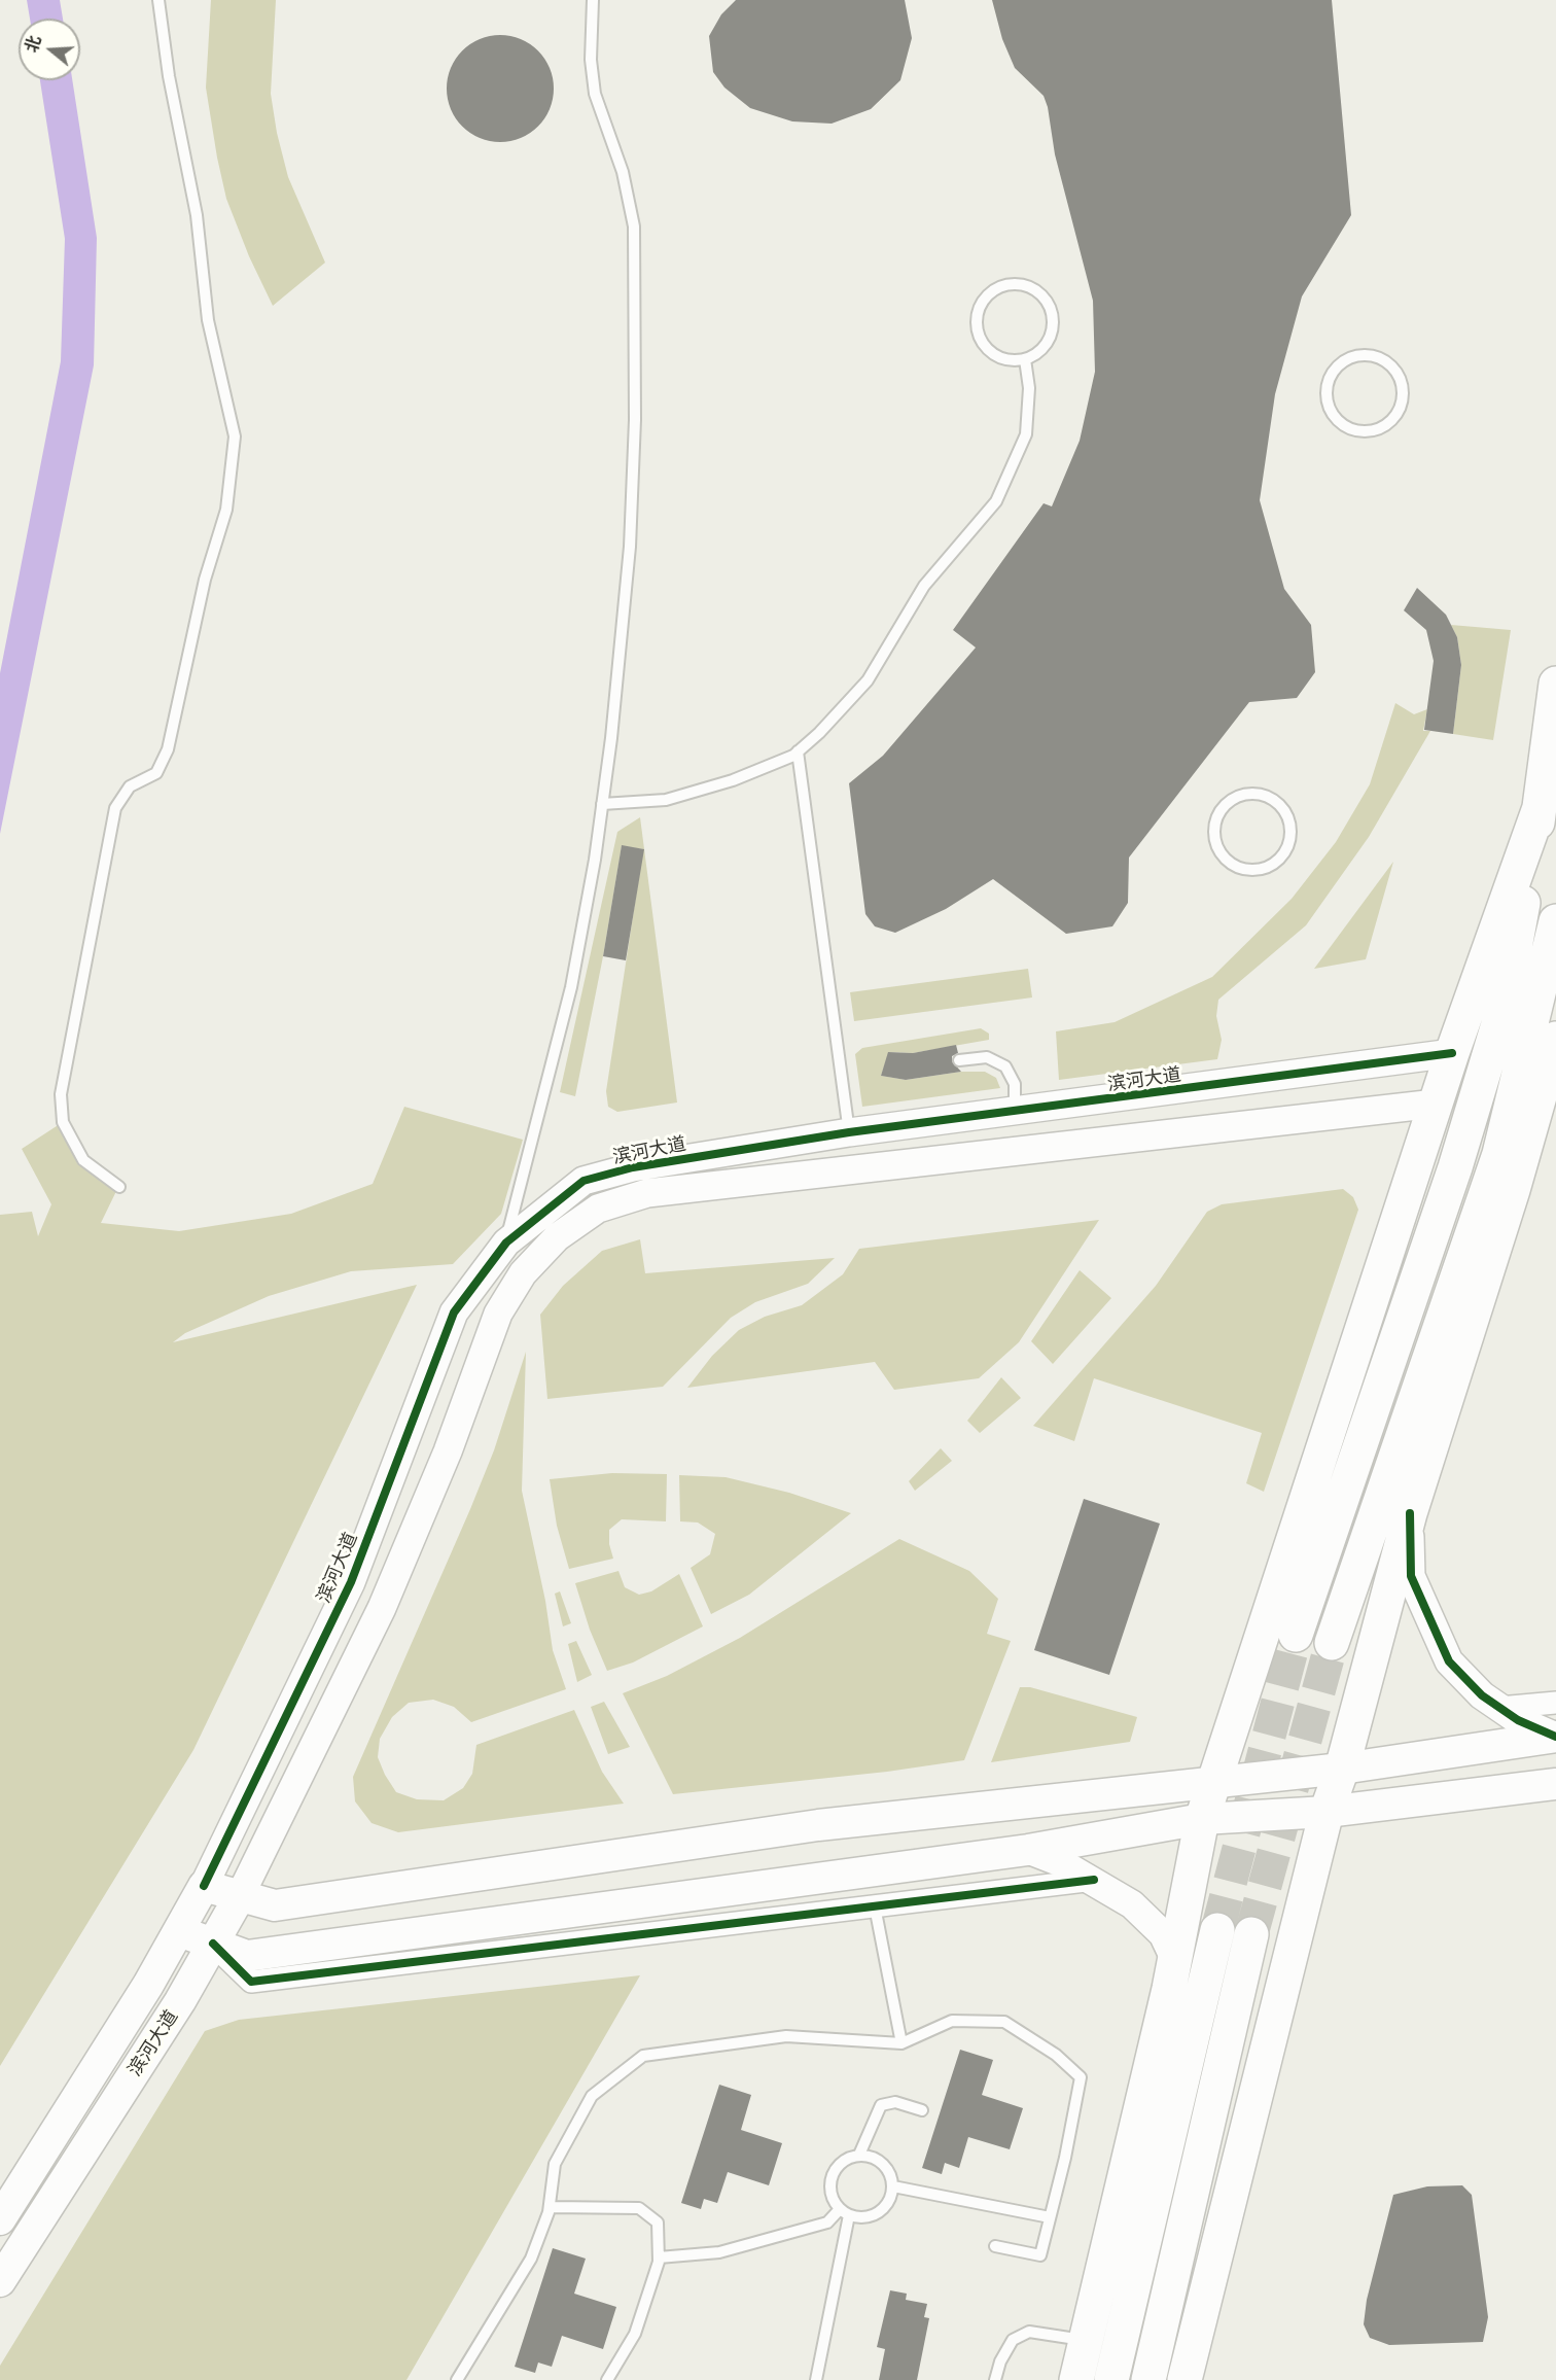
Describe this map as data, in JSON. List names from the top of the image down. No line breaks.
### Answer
{"streets":{"main road":["滨河大道"]},"north":"left"}
